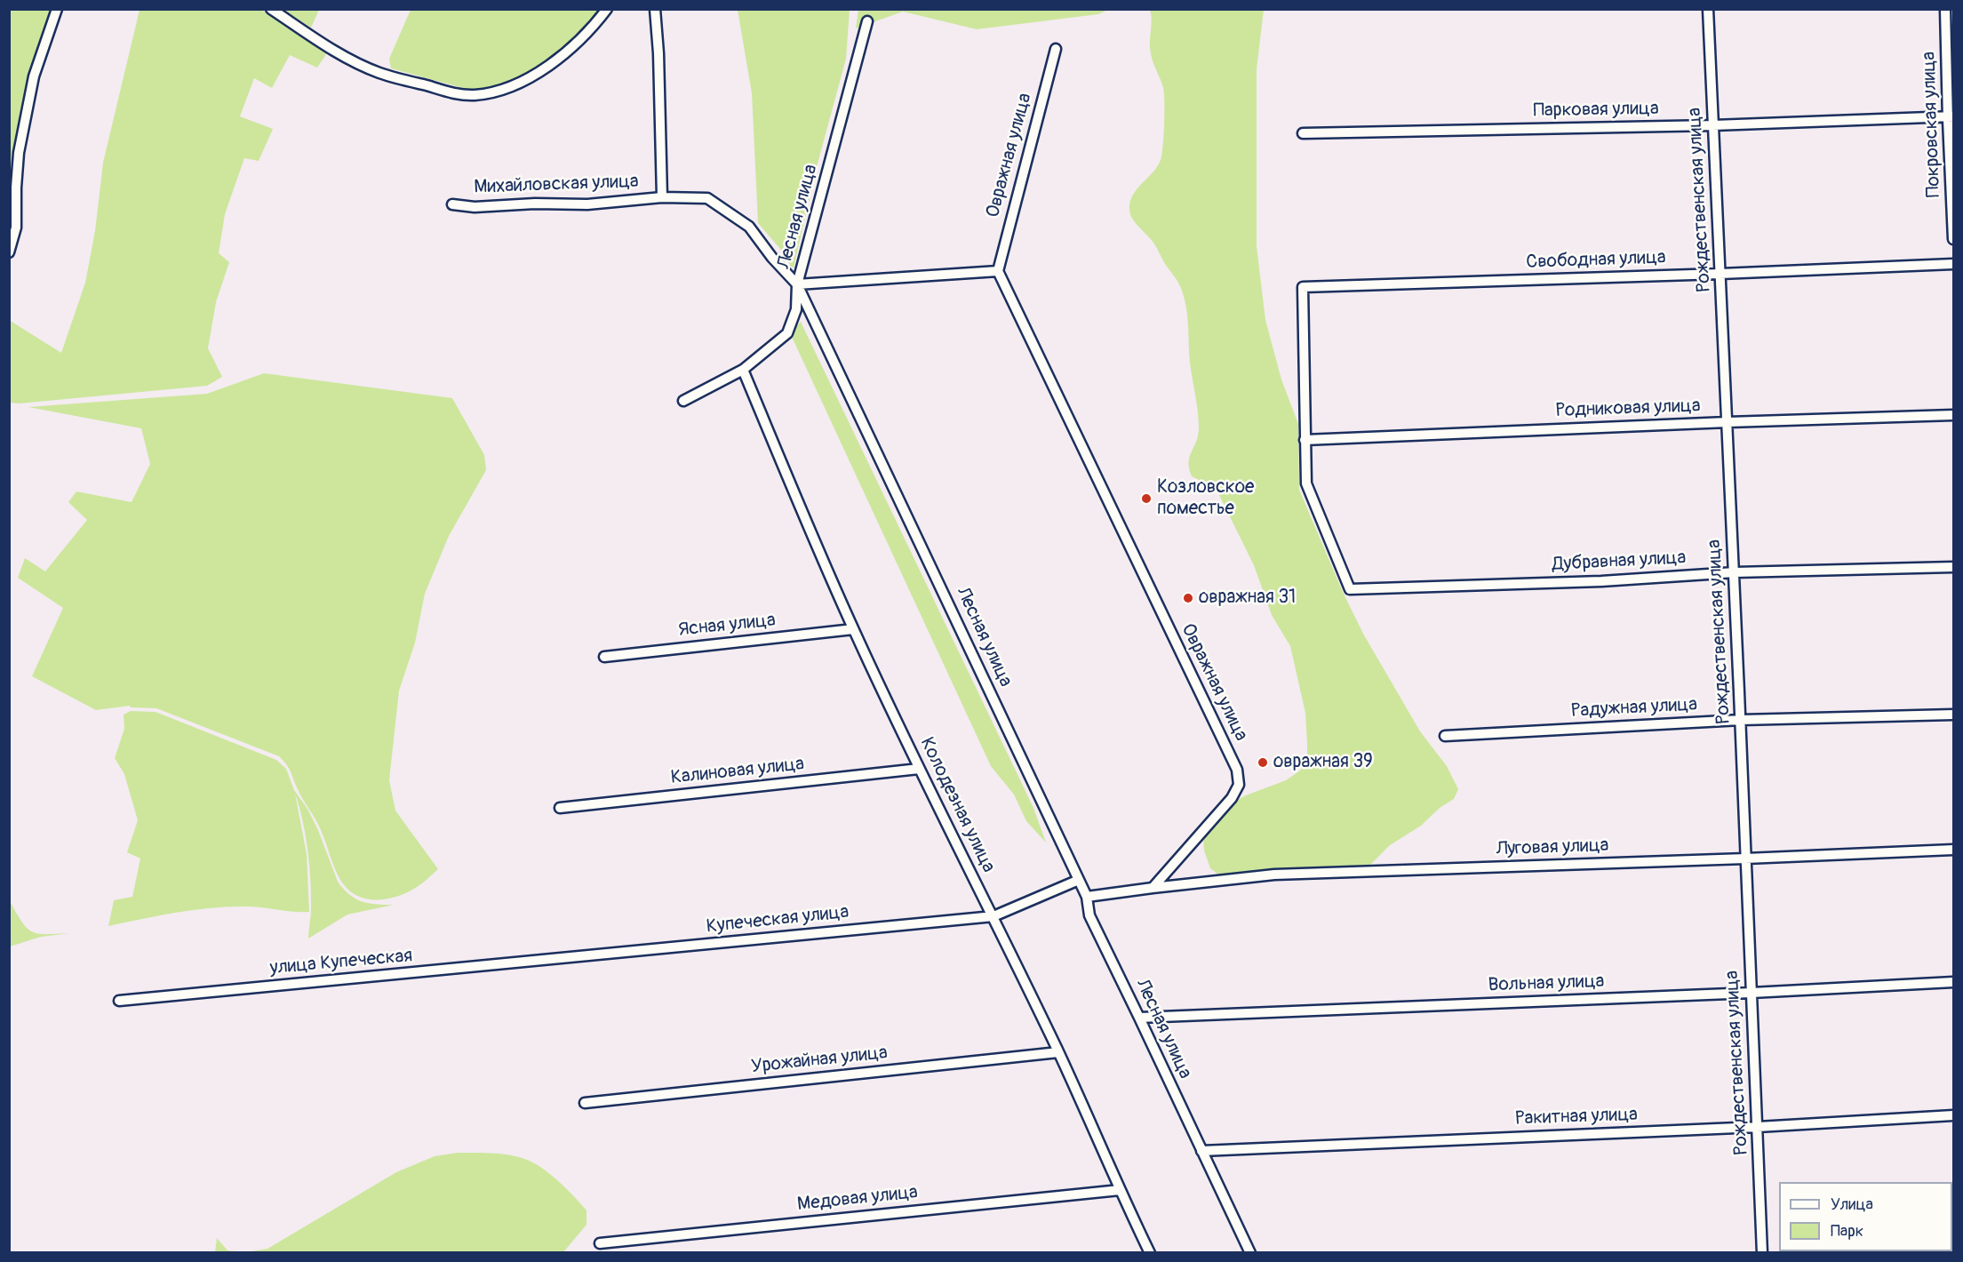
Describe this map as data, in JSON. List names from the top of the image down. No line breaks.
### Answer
{"streets":{"street":["Парковая улица","Покровская улица","Овражная улица","Михайловская улица","Рождественская улица","Лесная улица","Свободная улица","Родниковая улица","Дубравная улица","Ясная улица","Радужная улица","Калиновая улица","Колодезная улица","Луговая улица","Купеческая улица","улица Купеческая","Вольная улица","Урожайная улица","Ракитная улица","Медовая улица"]},"crossings":[["Парковая улица","Покровская улица"],["Парковая улица","Рождественская улица"],["Овражная улица","Луговая улица"],["Михайловская улица","Лесная улица"],["Рождественская улица","Свободная улица"],["Рождественская улица","Родниковая улица"],["Рождественская улица","Дубравная улица"],["Рождественская улица","Радужная улица"],["Рождественская улица","Луговая улица"],["Рождественская улица","Вольная улица"],["Рождественская улица","Ракитная улица"],["Лесная улица","Купеческая улица"],["Лесная улица","Вольная улица"],["Лесная улица","Ракитная улица"],["Свободная улица","Родниковая улица"],["Свободная улица","Дубравная улица"],["Родниковая улица","Дубравная улица"],["Ясная улица","Колодезная улица"],["Калиновая улица","Колодезная улица"],["Колодезная улица","Купеческая улица"],["Колодезная улица","Урожайная улица"],["Колодезная улица","Медовая улица"],["Купеческая улица","улица Купеческая"]],"places":["Козловское поместье","овражная 31","овражная 39"],"legend":["Улица","Парк"]}
